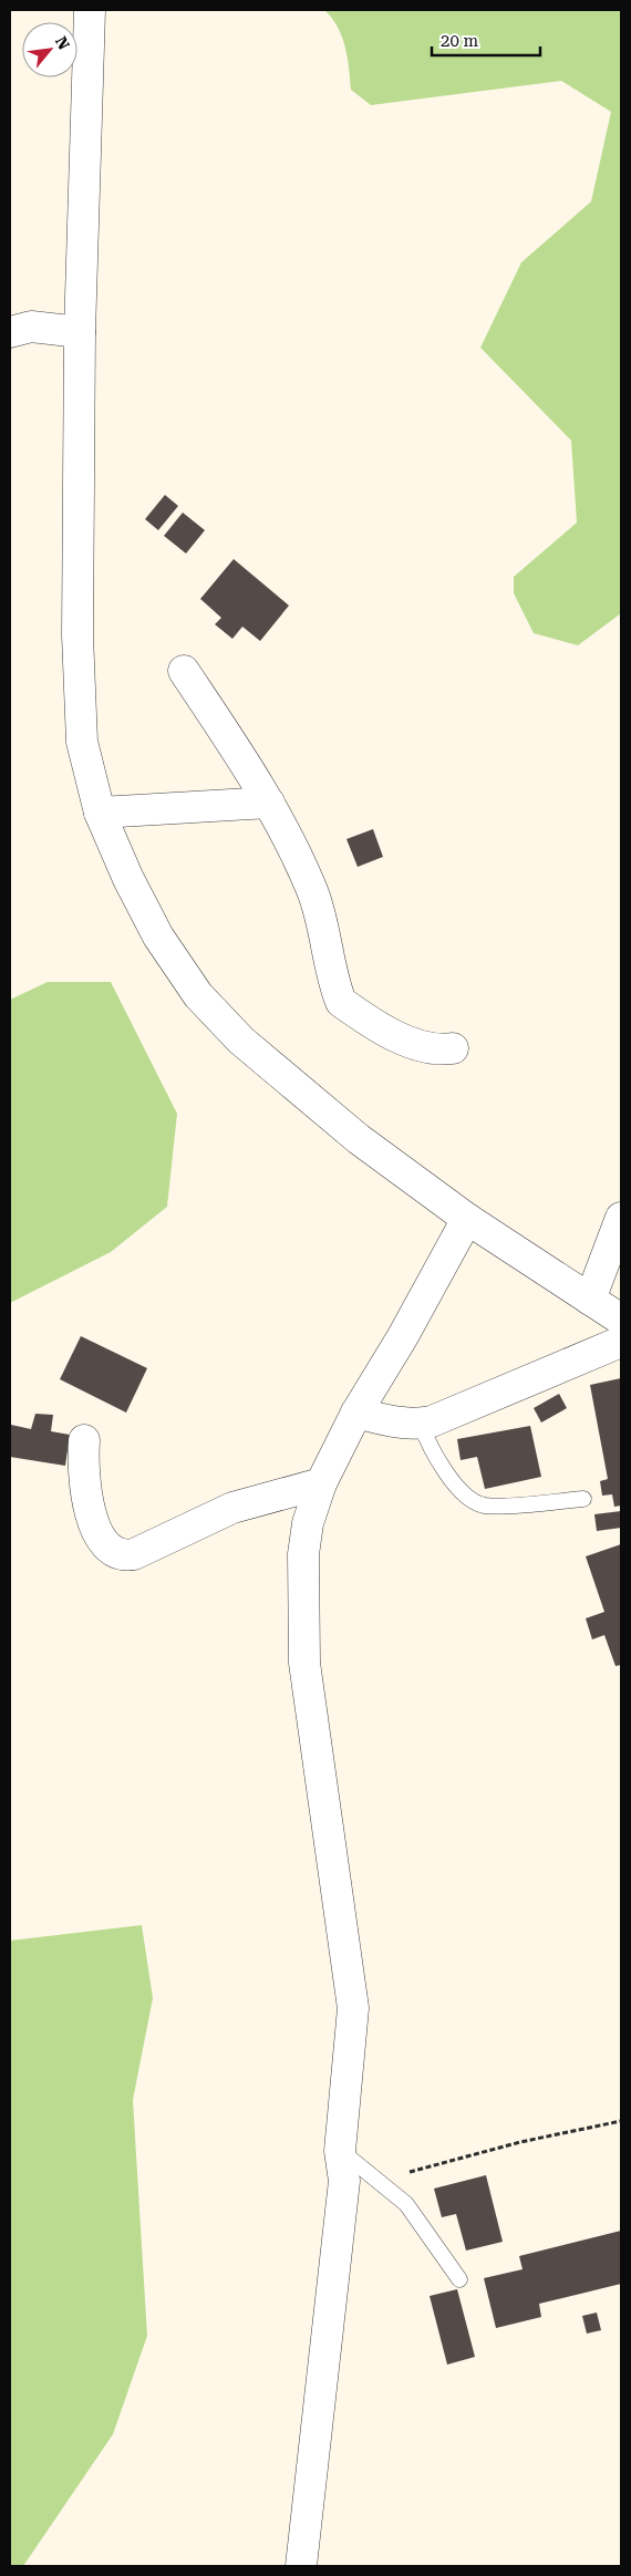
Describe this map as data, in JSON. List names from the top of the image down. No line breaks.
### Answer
{"scale_bar":"20 m","north":"top right"}
